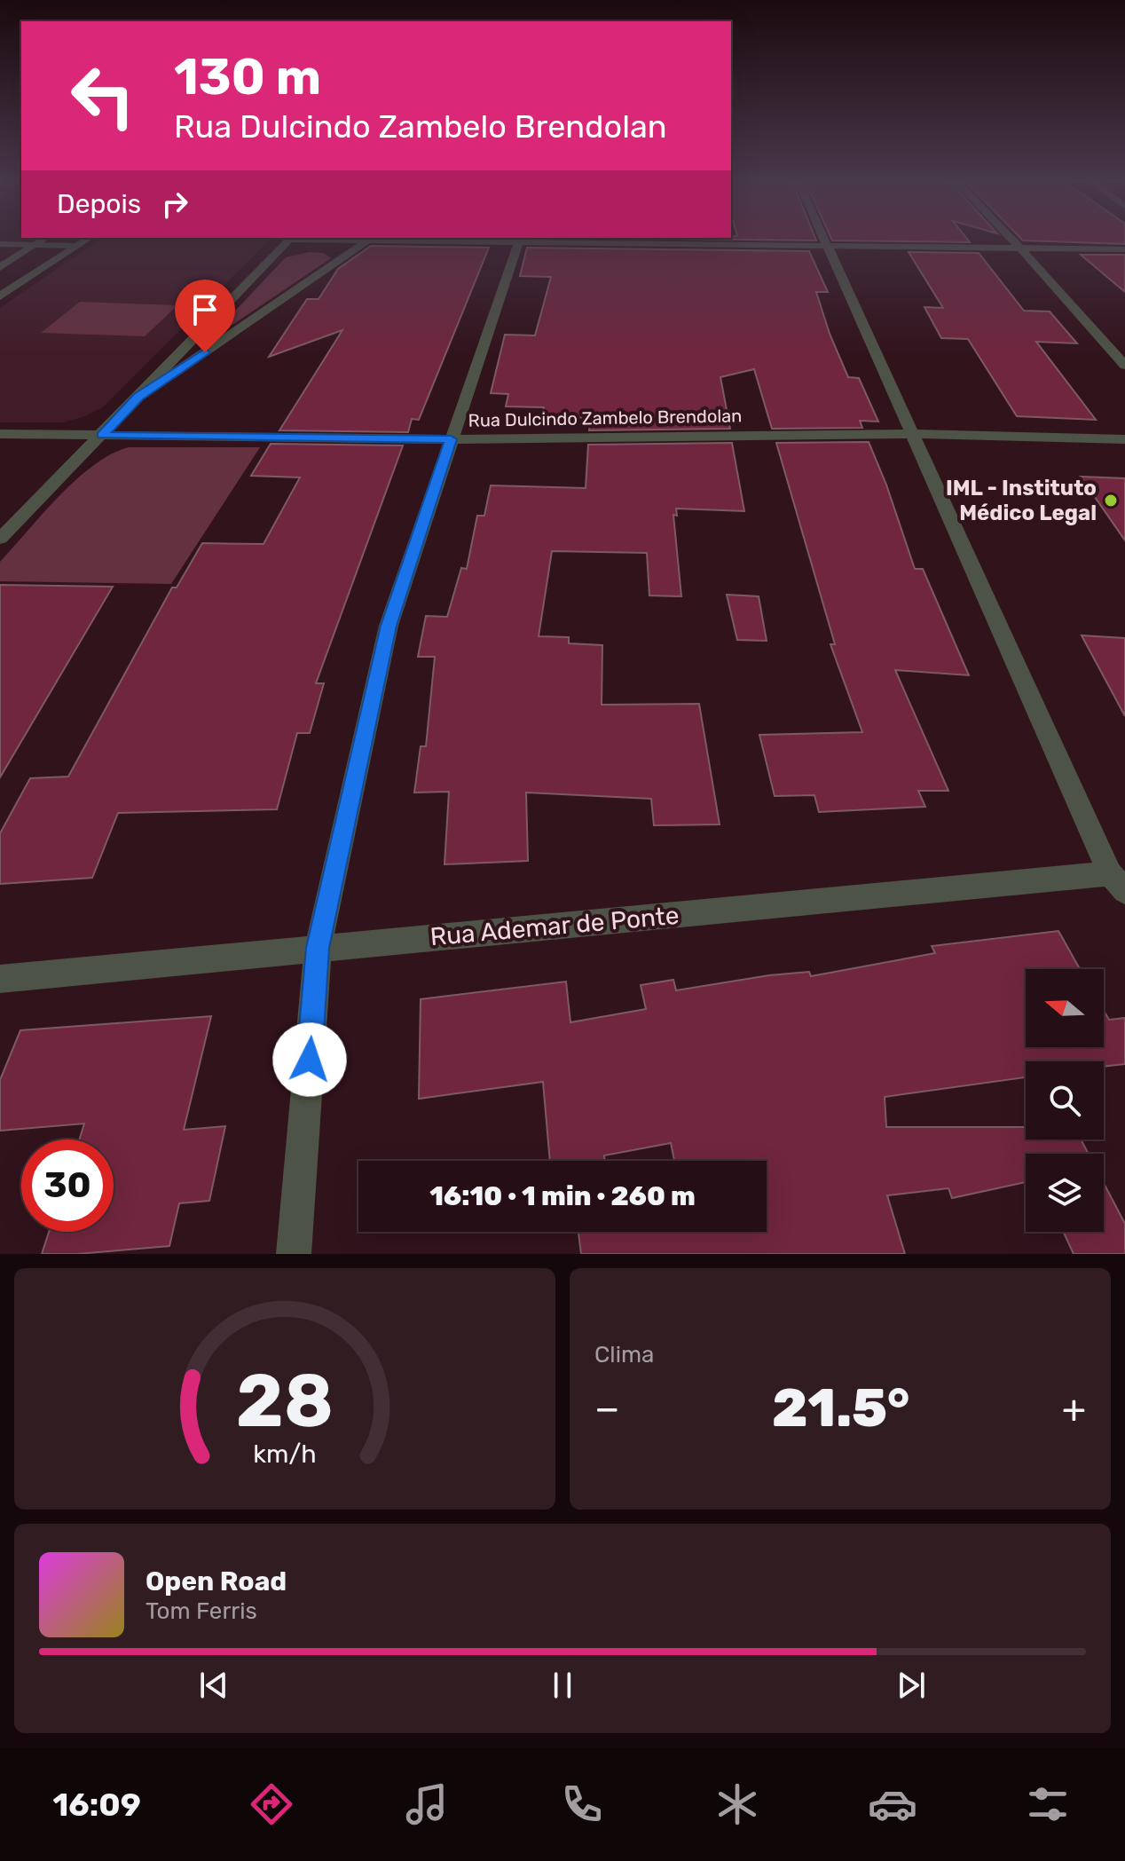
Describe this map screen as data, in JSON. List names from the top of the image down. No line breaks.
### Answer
{"streets":{"street":["Rua Dulcindo Zambelo Brendolan","Rua Ademar de Ponte"]},"places":["IML - Instituto Médico Legal"],"north":"left","page":{"turn":["130 m","Rua Dulcindo Zambelo Brendolan"],"then":"Depois","limit":"30","trip":"16:10 · 1 min · 260 m","tile":"Clima","heat":["−","21.5°","+"],"song":["Open Road","Tom Ferris"],"tabs":"16:09","gauge":["28","km/h"]}}
